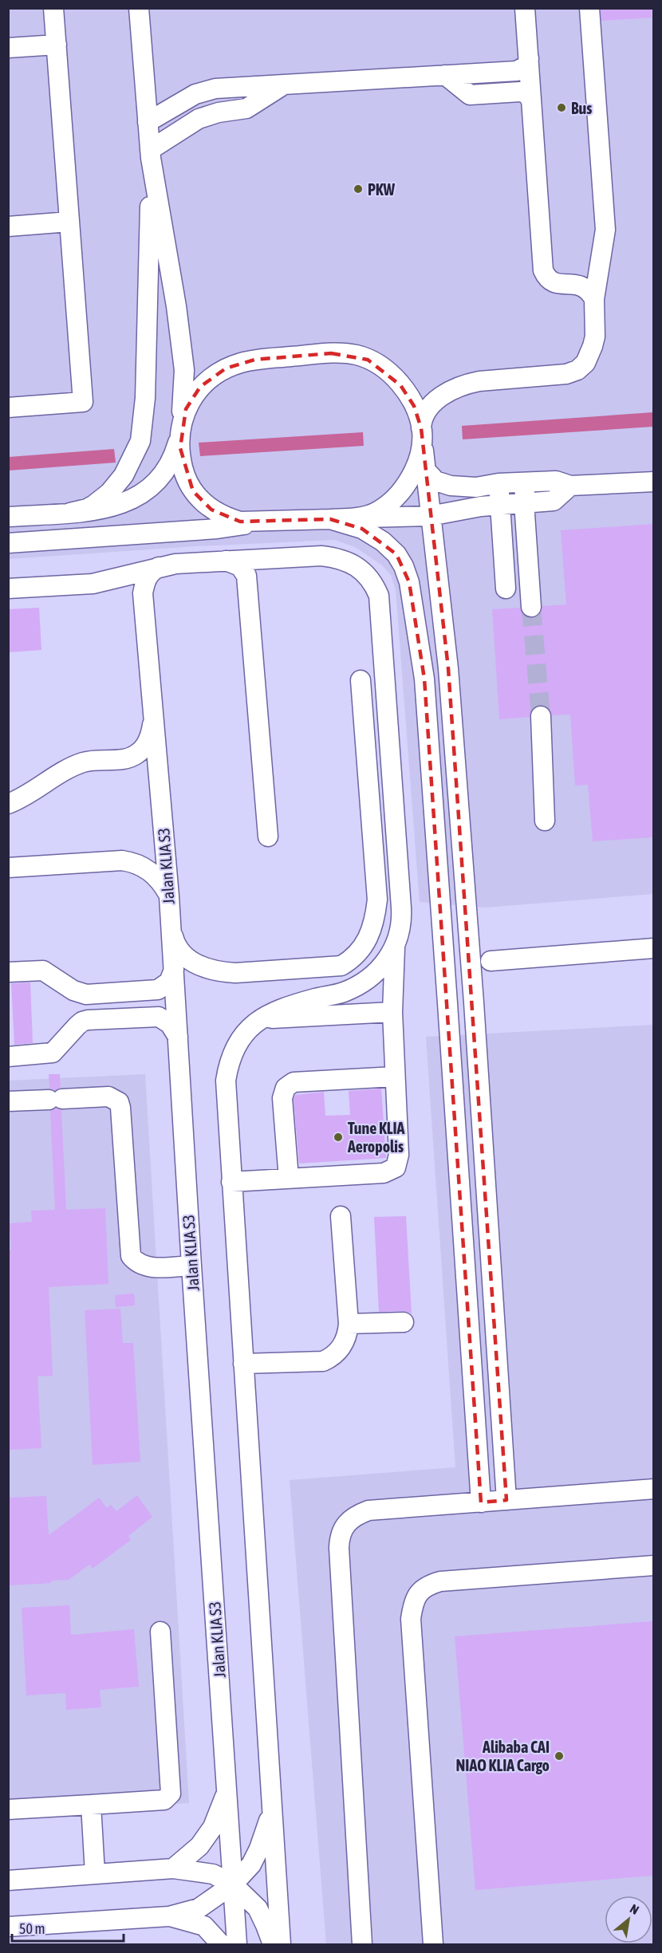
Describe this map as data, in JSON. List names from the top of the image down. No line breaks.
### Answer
{"streets":{"street":["Jalan KLIA S3"]},"places":["Bus","PKW","Tune KLIA Aeropolis","Alibaba CAI NIAO KLIA Cargo"],"scale_bar":"50 m","north":"top right"}
